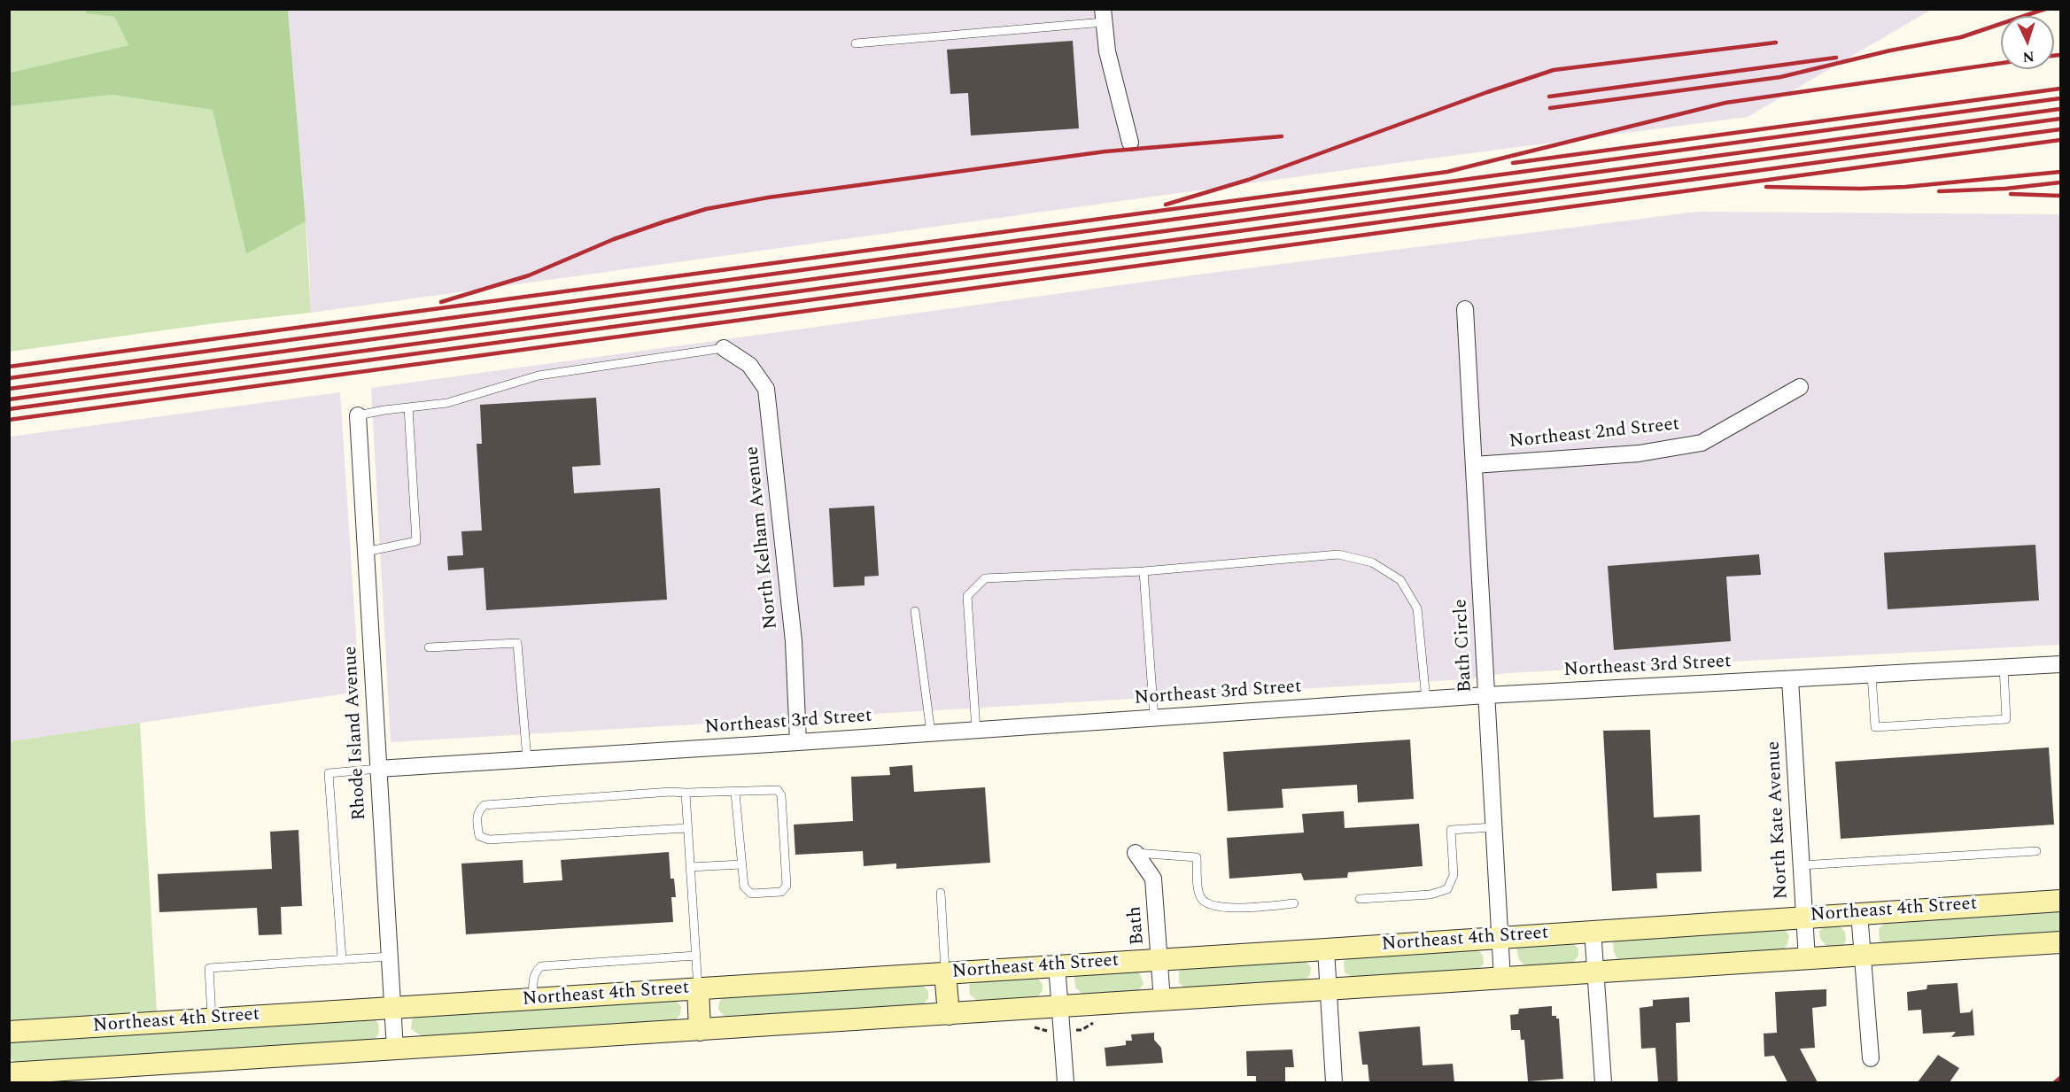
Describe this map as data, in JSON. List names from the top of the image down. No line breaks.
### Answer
{"streets":{"main road":["Northeast 4th Street"],"street":["Northeast 2nd Street","North Kelham Avenue","Bath Circle","Northeast 3rd Street","Rhode Island Avenue","North Kate Avenue","Bath"]},"crossings":[["Northeast 2nd Street","Bath Circle"],["North Kelham Avenue","Northeast 3rd Street"],["Bath Circle","Northeast 3rd Street"],["Bath Circle","Northeast 4th Street"],["Northeast 3rd Street","Rhode Island Avenue"],["Northeast 3rd Street","North Kate Avenue"],["Rhode Island Avenue","Northeast 4th Street"],["North Kate Avenue","Northeast 4th Street"],["Northeast 4th Street","Bath"]],"north":"bottom"}
